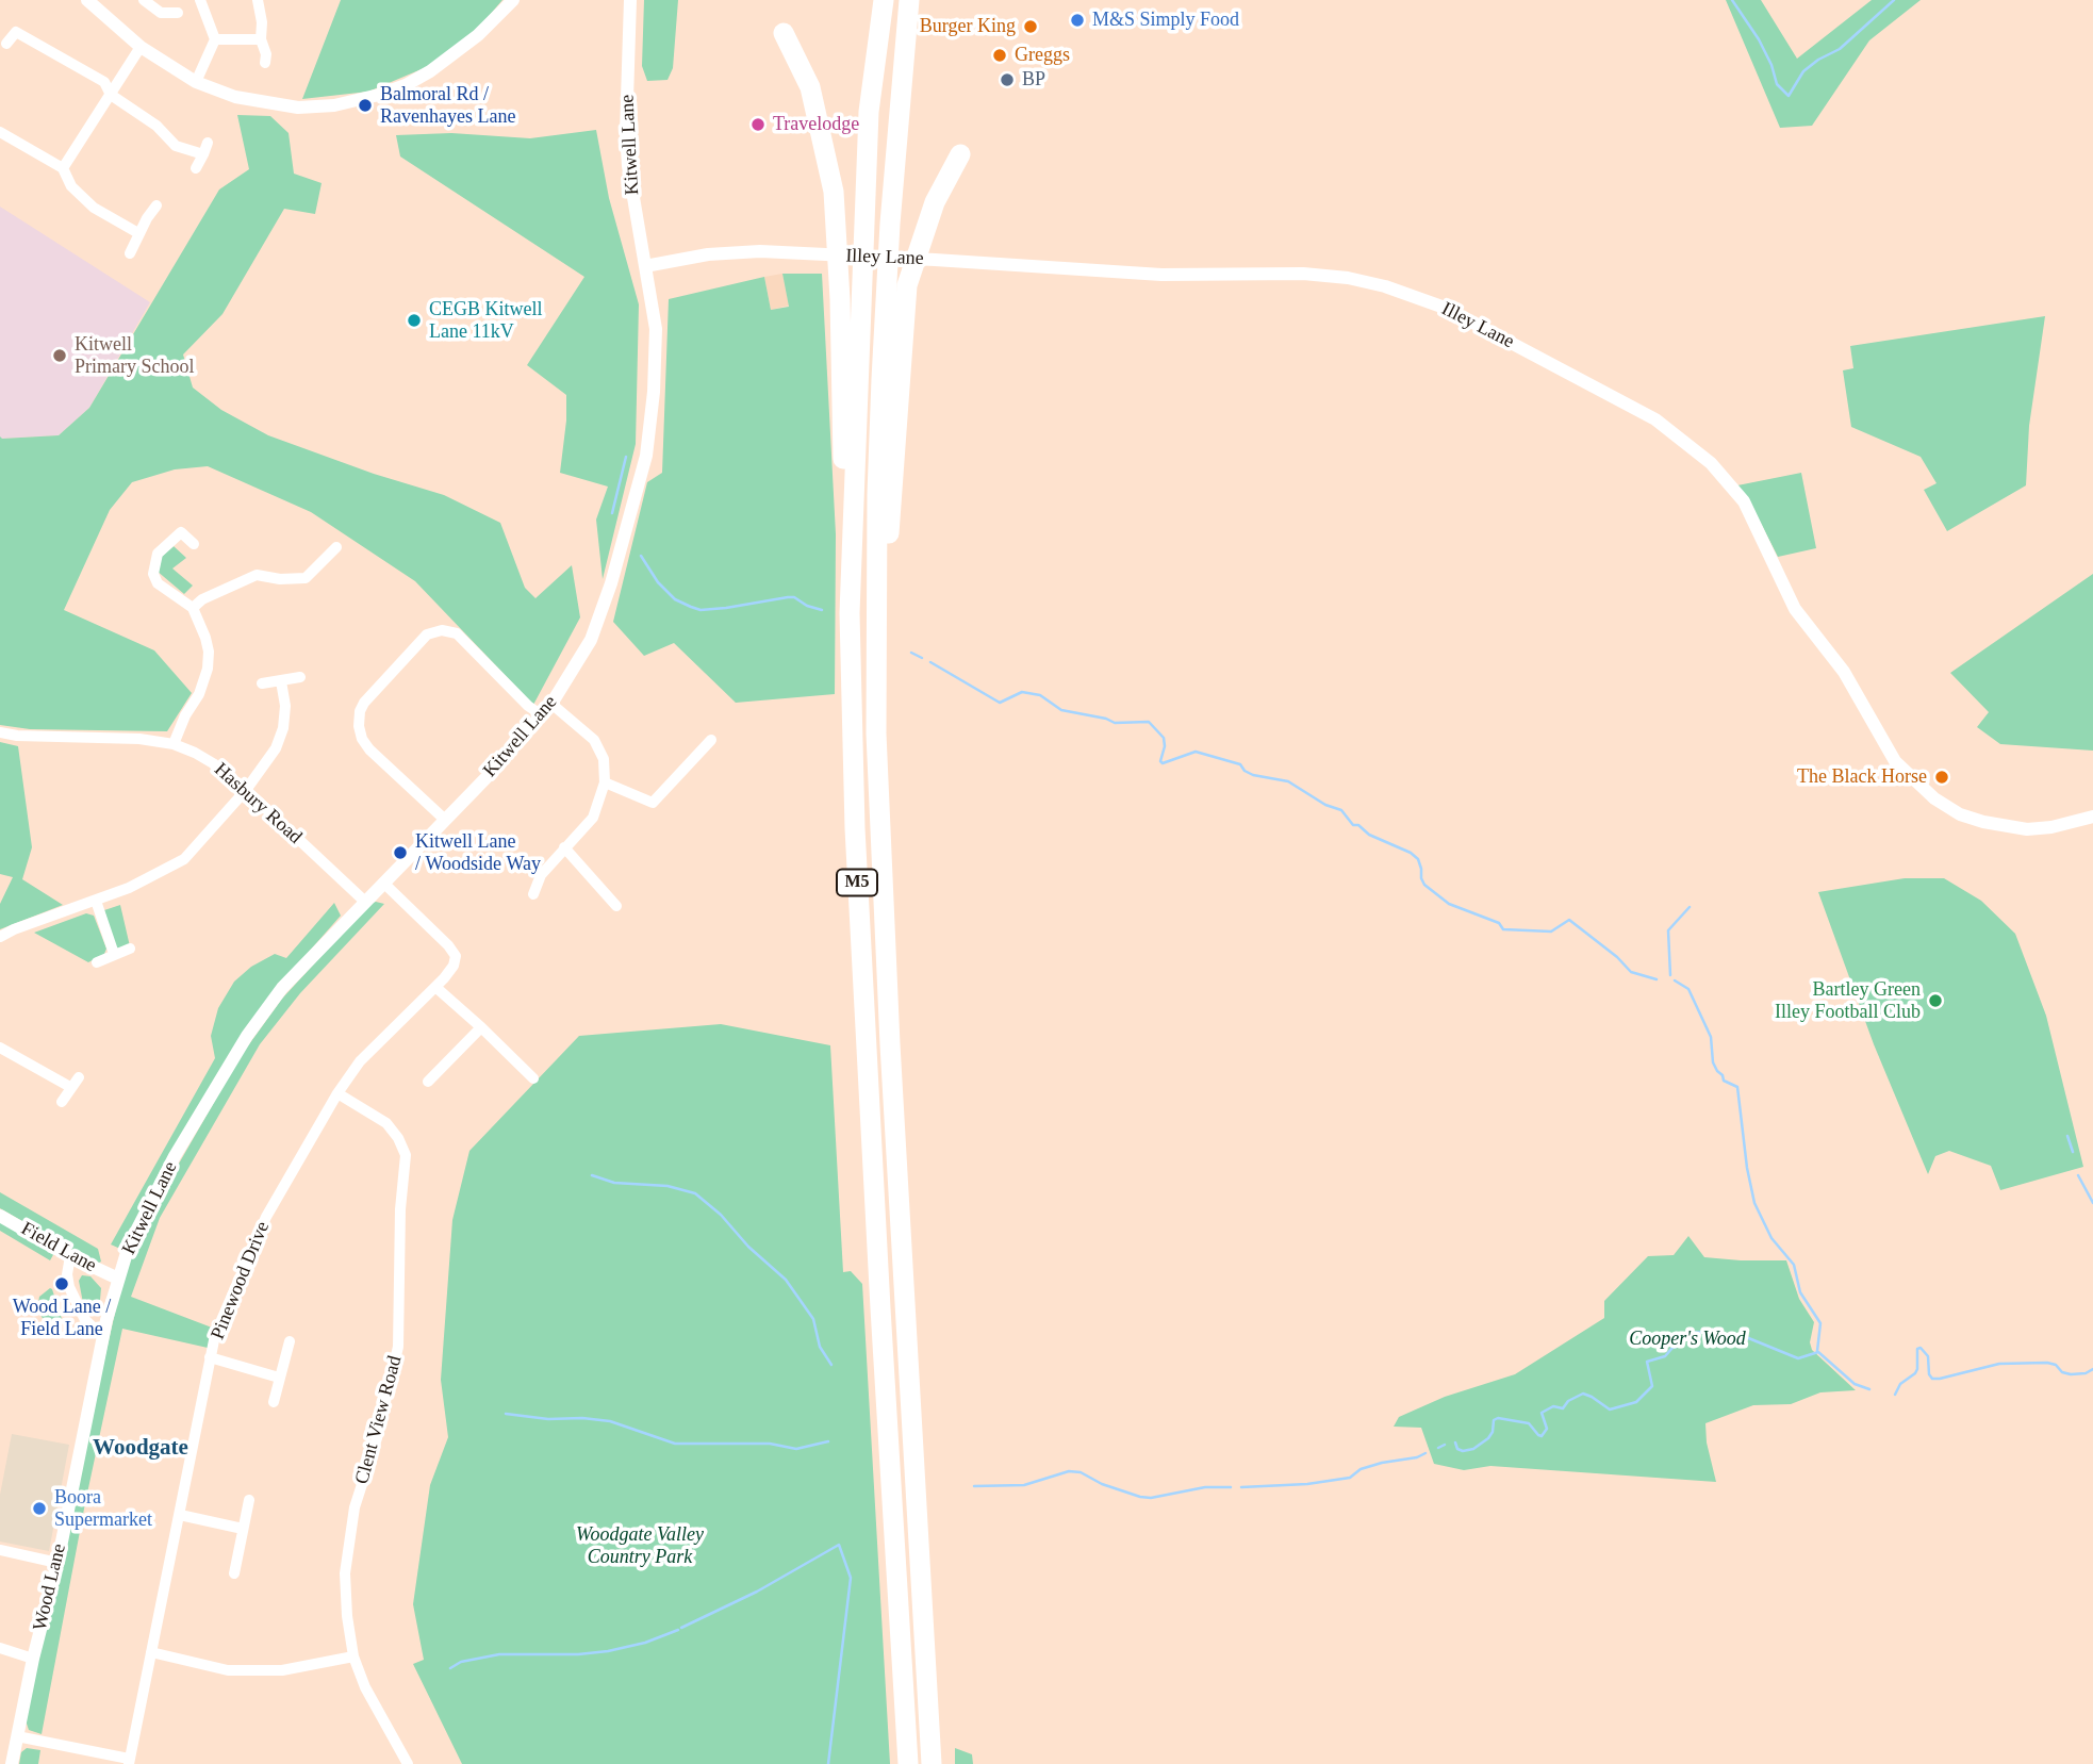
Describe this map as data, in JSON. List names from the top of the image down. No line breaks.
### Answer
{"streets":{"highway":["M5"],"street":["Kitwell Lane","Illey Lane","Hasbury Road","Field Lane","Pinewood Drive","Clent View Road","Wood Lane"]},"crossings":[["Kitwell Lane","Illey Lane"],["Kitwell Lane","Hasbury Road"],["Kitwell Lane","Field Lane"],["Kitwell Lane","Pinewood Drive"],["Kitwell Lane","Wood Lane"],["Field Lane","Wood Lane"],["Pinewood Drive","Clent View Road"]],"districts":["Woodgate"],"parks":["Cooper's Wood","Woodgate Valley Country Park"],"places":["M&S Simply Food","Burger King","Greggs","BP","Balmoral Rd / Ravenhayes Lane","Travelodge","CEGB Kitwell Lane 11kV","Kitwell Primary School","The Black Horse","Kitwell Lane / Woodside Way","Bartley Green Illey Football Club","Wood Lane / Field Lane","Boora Supermarket"]}
